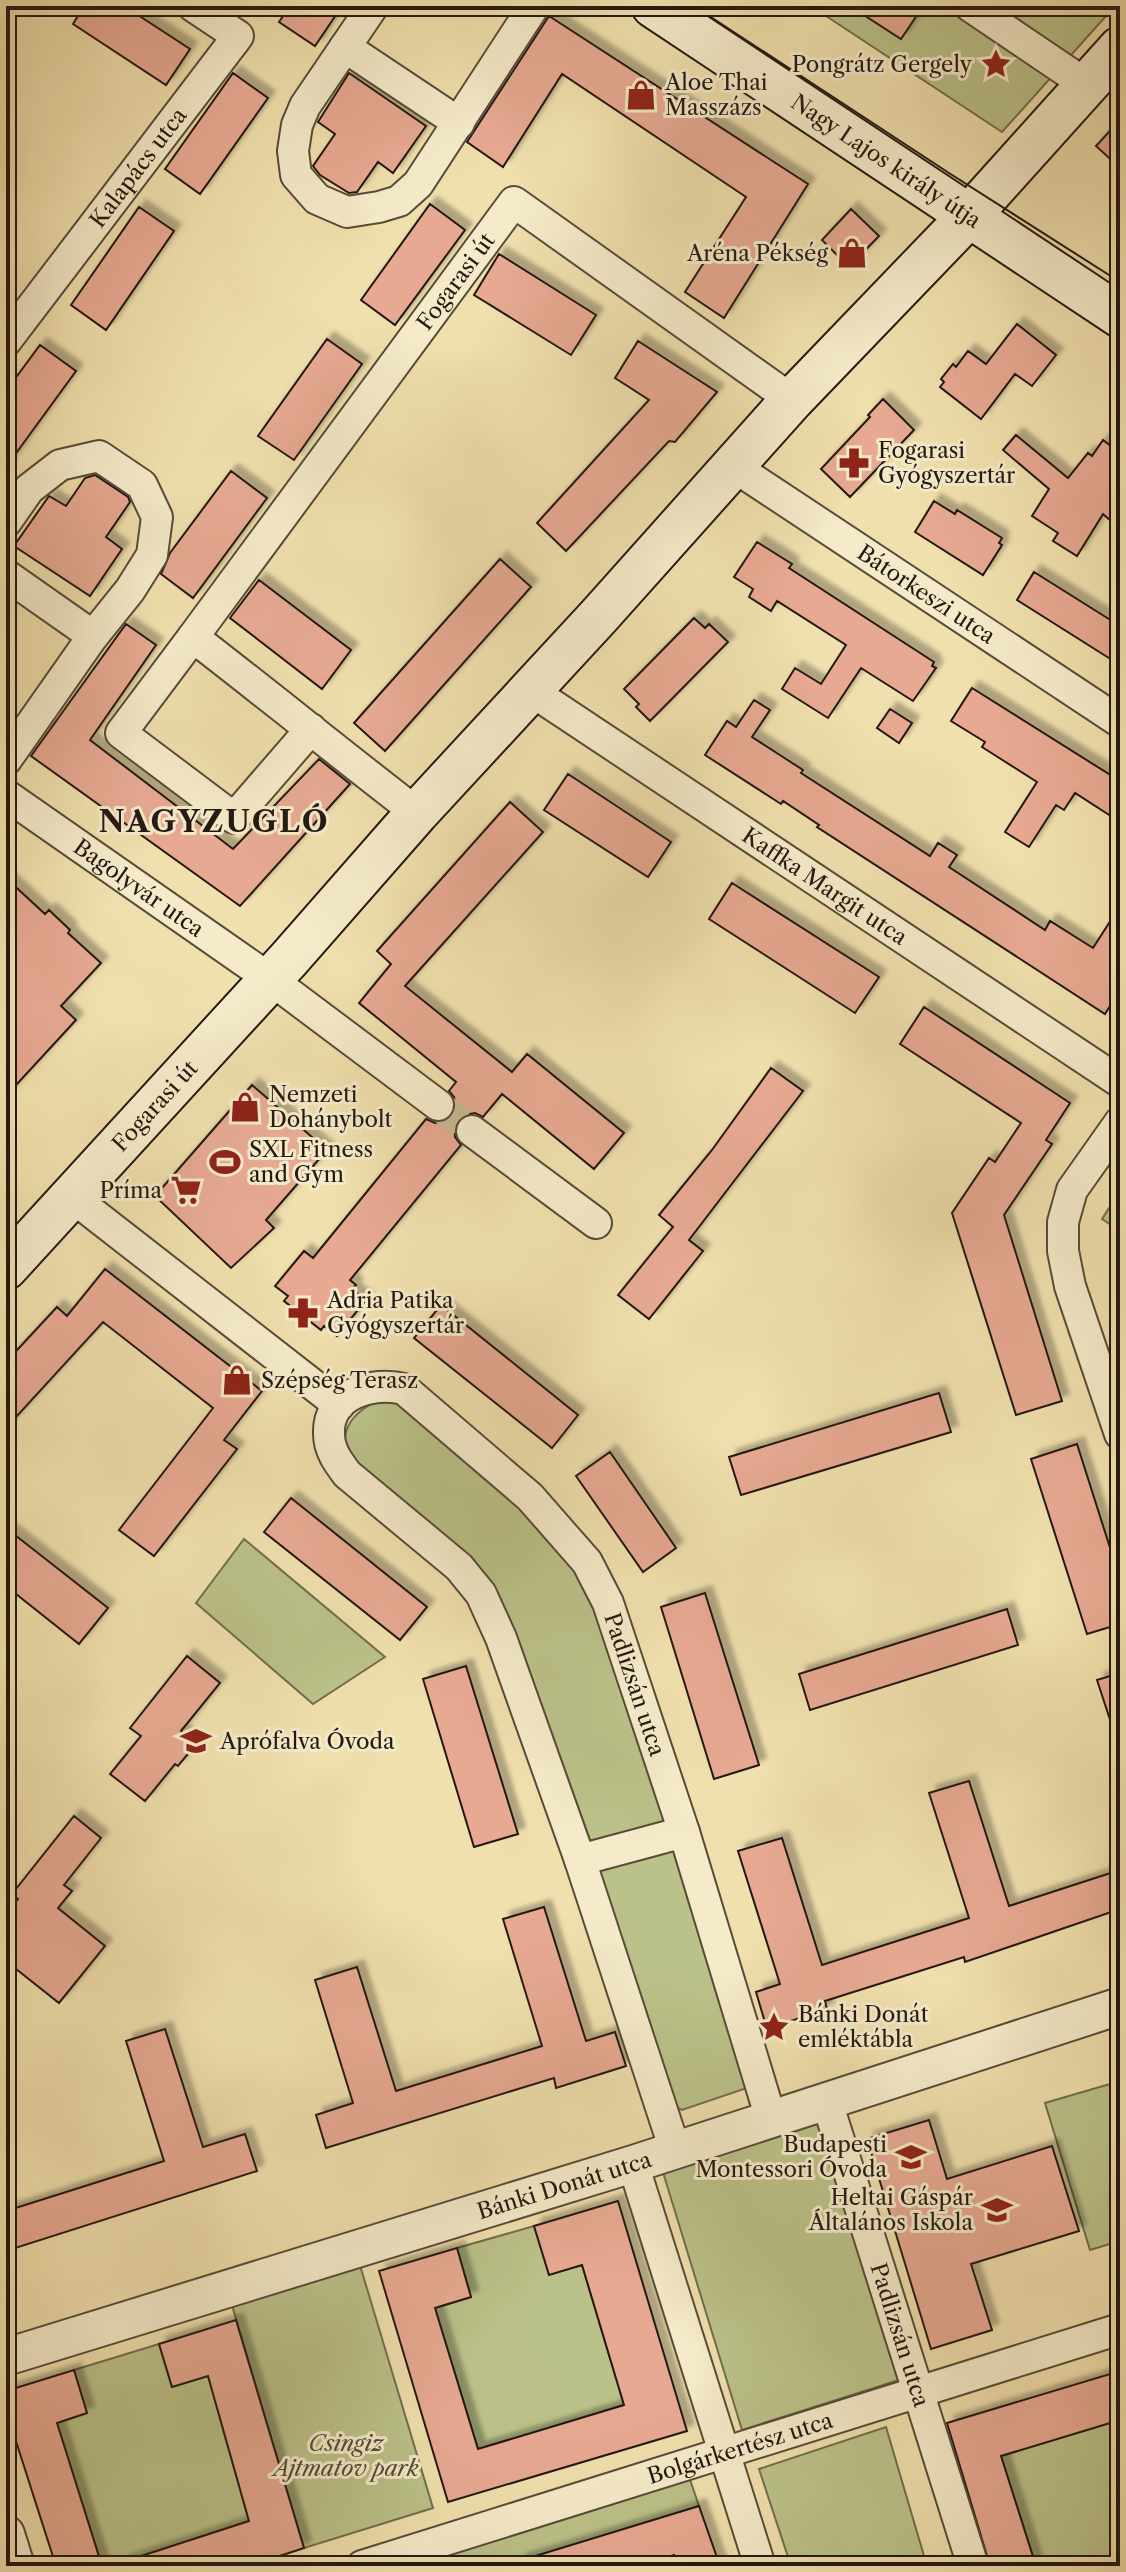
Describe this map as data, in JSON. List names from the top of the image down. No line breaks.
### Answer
{"streets":{"main road":["Nagy Lajos király útja","Fogarasi út"],"street":["Kalapács utca","Bátorkeszi utca","Kaffka Margit utca","Bagolyvár utca","Padlizsán utca","Bánki Donát utca","Bolgárkertész utca"]},"crossings":[["Nagy Lajos király útja","Fogarasi út"],["Fogarasi út","Bátorkeszi utca"],["Fogarasi út","Kaffka Margit utca"],["Fogarasi út","Bagolyvár utca"],["Padlizsán utca","Bánki Donát utca"],["Padlizsán utca","Bolgárkertész utca"]],"districts":["NAGYZUGLÓ"],"parks":["Csingiz Ajtmatov park"],"places":{"place":["Pongrátz Gergely","Bánki Donát emléktábla"],"shop":["Aloe Thai Masszázs","Aréna Pékség","Nemzeti Dohánybolt","Szépség Terasz"],"pharmacy":["Fogarasi Gyógyszertár","Adria Patika Gyógyszertár"],"sports":["SXL Fitness and Gym"],"supermarket":["Príma"],"school or university":["Aprófalva Óvoda","Budapesti Montessori Óvoda","Heltai Gáspár Általános Iskola"]}}
